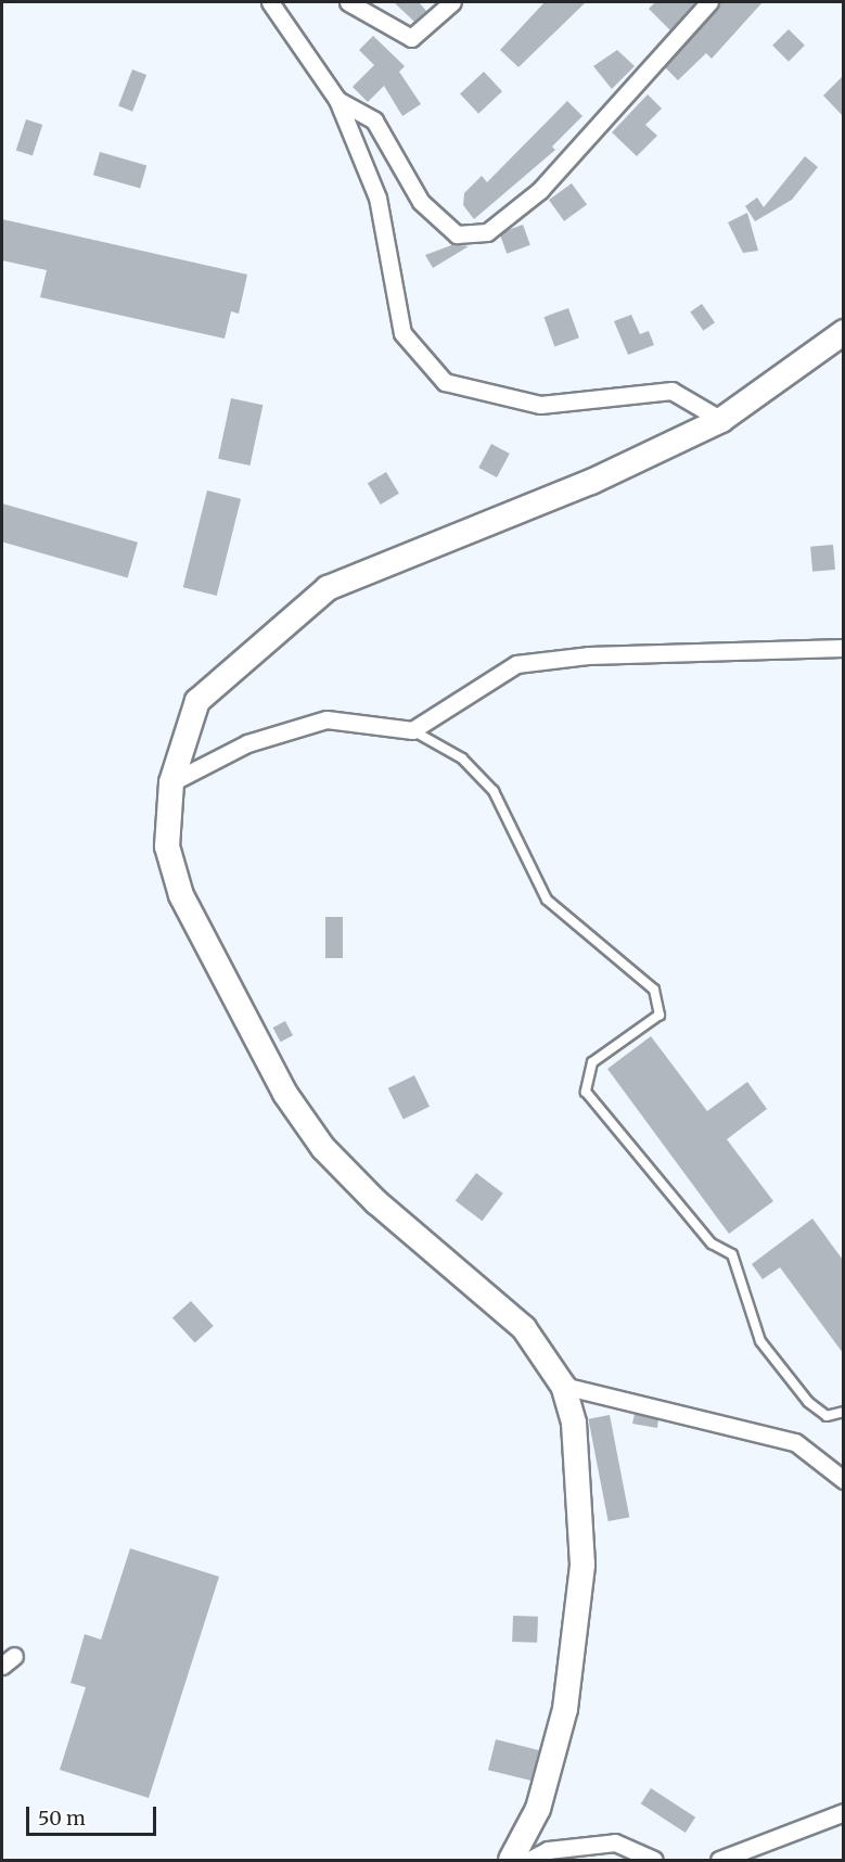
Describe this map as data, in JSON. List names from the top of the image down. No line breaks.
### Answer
{"scale_bar":"50 m"}
